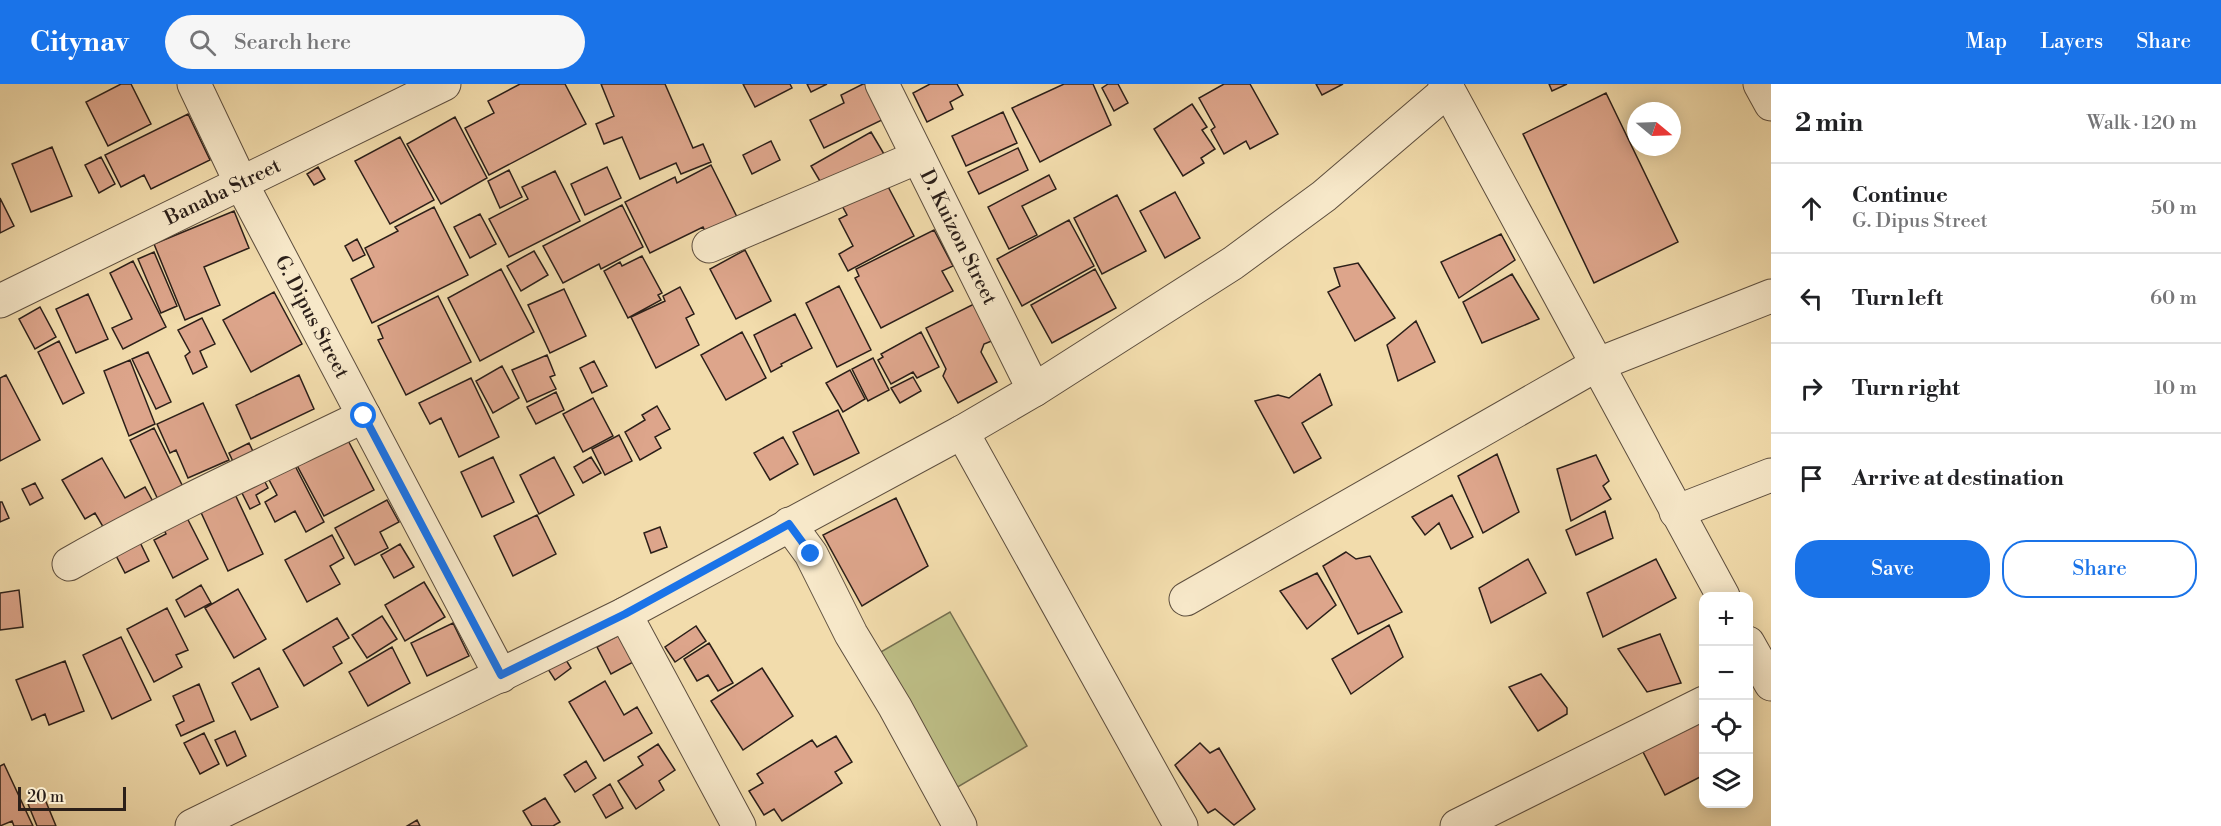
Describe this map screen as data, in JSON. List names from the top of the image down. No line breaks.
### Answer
{"streets":{"street":["Banaba Street","D. Kuizon Street","G. Dipus Street"]},"crossings":[["Banaba Street","G. Dipus Street"]],"scale_bar":"20 m","north":"right","page":{"header":"Citynav","search":"Search here","nav":["Map","Layers","Share"],"heading":["2 min","Walk · 120 m"],"list":[["Continue","G. Dipus Street","50 m"],["Turn left","60 m"],["Turn right","10 m"],"Arrive at destination"],"buttons":["Save","Share"],"map_buttons":["+","−"],"scale":"20 m"}}
